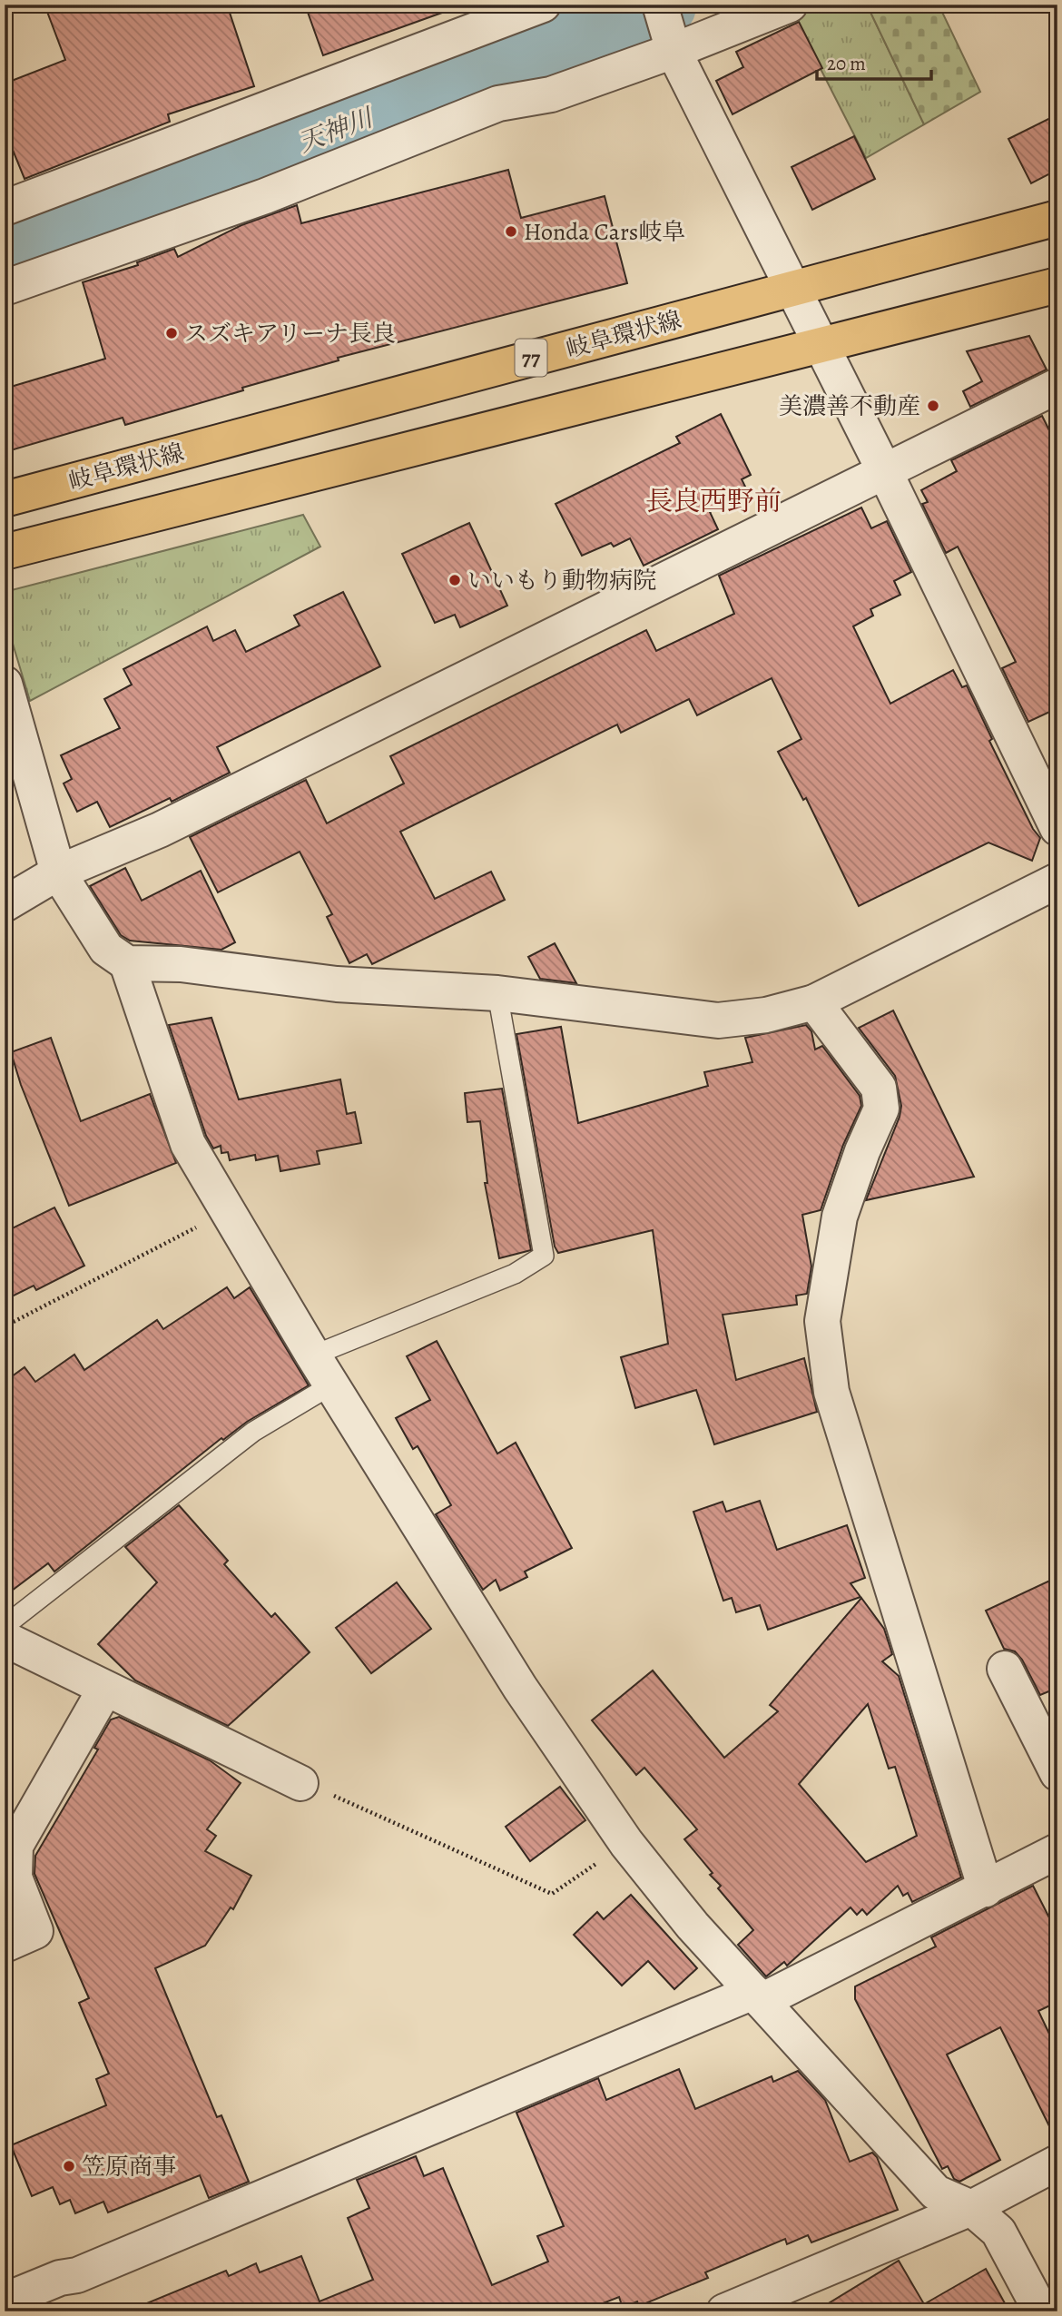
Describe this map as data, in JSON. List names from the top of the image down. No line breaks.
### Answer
{"streets":{"main road":["岐阜環状線","77"]},"districts":["長良西野前"],"water":["天神川"],"places":["Honda Cars岐阜","スズキアリーナ長良","美濃善不動産","いいもり動物病院","笠原商事"],"scale_bar":"20 m"}
